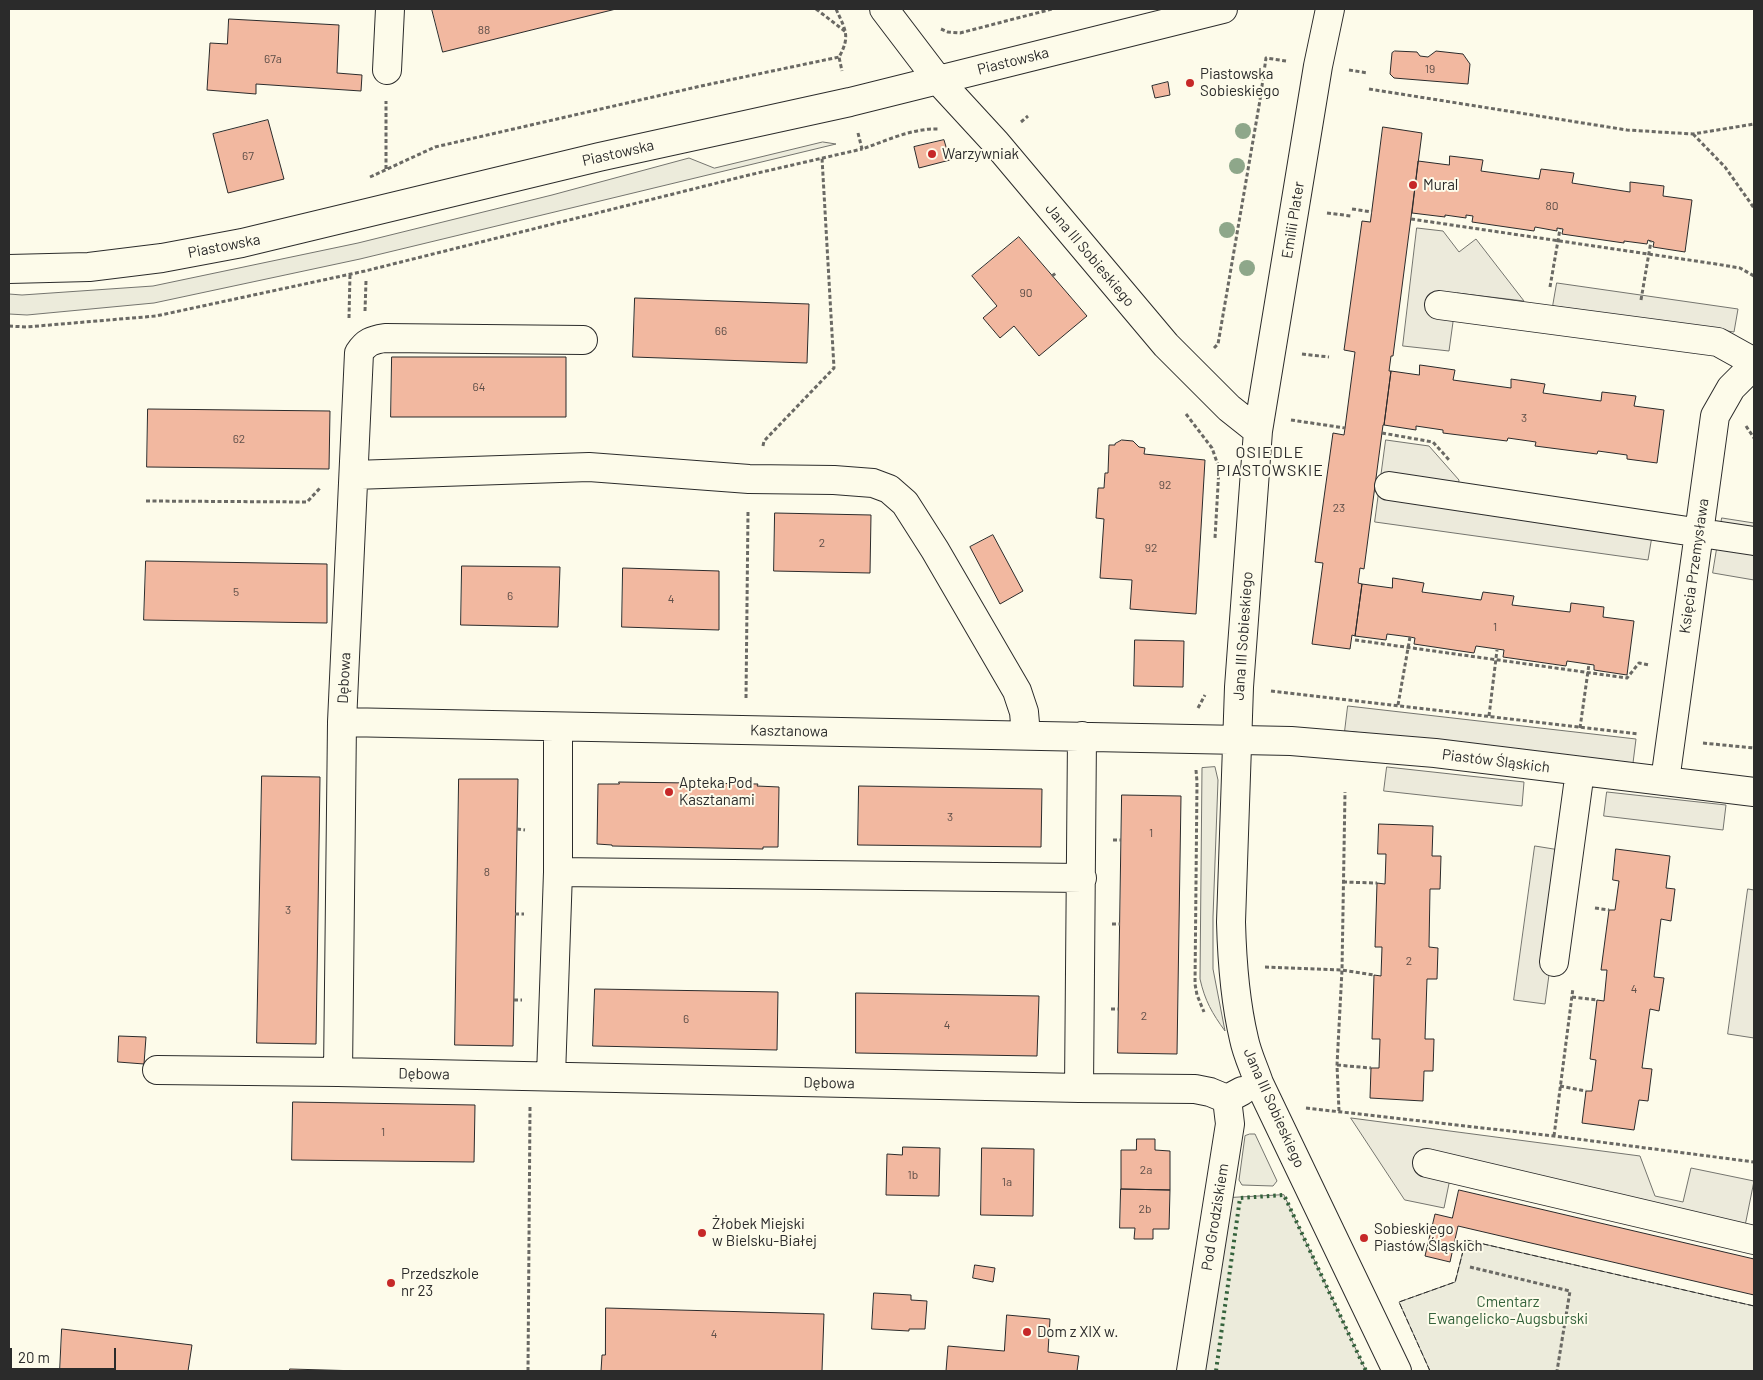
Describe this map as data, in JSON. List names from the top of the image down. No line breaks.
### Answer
{"streets":{"street":["Piastowska","Emilii Plater","Jana III Sobieskiego","Księcia Przemysława","Dębowa","Kasztanowa","Piastów Śląskich","Pod Grodziskiem"]},"crossings":[["Piastowska","Jana III Sobieskiego"],["Emilii Plater","Jana III Sobieskiego"],["Jana III Sobieskiego","Dębowa"],["Jana III Sobieskiego","Kasztanowa"],["Jana III Sobieskiego","Piastów Śląskich"],["Jana III Sobieskiego","Pod Grodziskiem"],["Księcia Przemysława","Piastów Śląskich"],["Dębowa","Kasztanowa"],["Dębowa","Pod Grodziskiem"],["Kasztanowa","Piastów Śląskich"]],"districts":["OSIEDLE PIASTOWSKIE"],"parks":["Cmentarz Ewangelicko-Augsburski"],"places":["Piastowska Sobieskiego","Warzywniak","Mural","Apteka Pod Kasztanami","Żłobek Miejski w Bielsku-Białej","Sobieskiego Piastów Śląskich","Przedszkole nr 23","Dom z XIX w."],"house_numbers":["88","67a","19","67","80","90","66","64","3","62","92","23","2","92","5","6","4","1","3","1","8","3","2","4","2","6","4","1","2a","1b","1a","2b","4"],"scale_bar":"20 m"}
